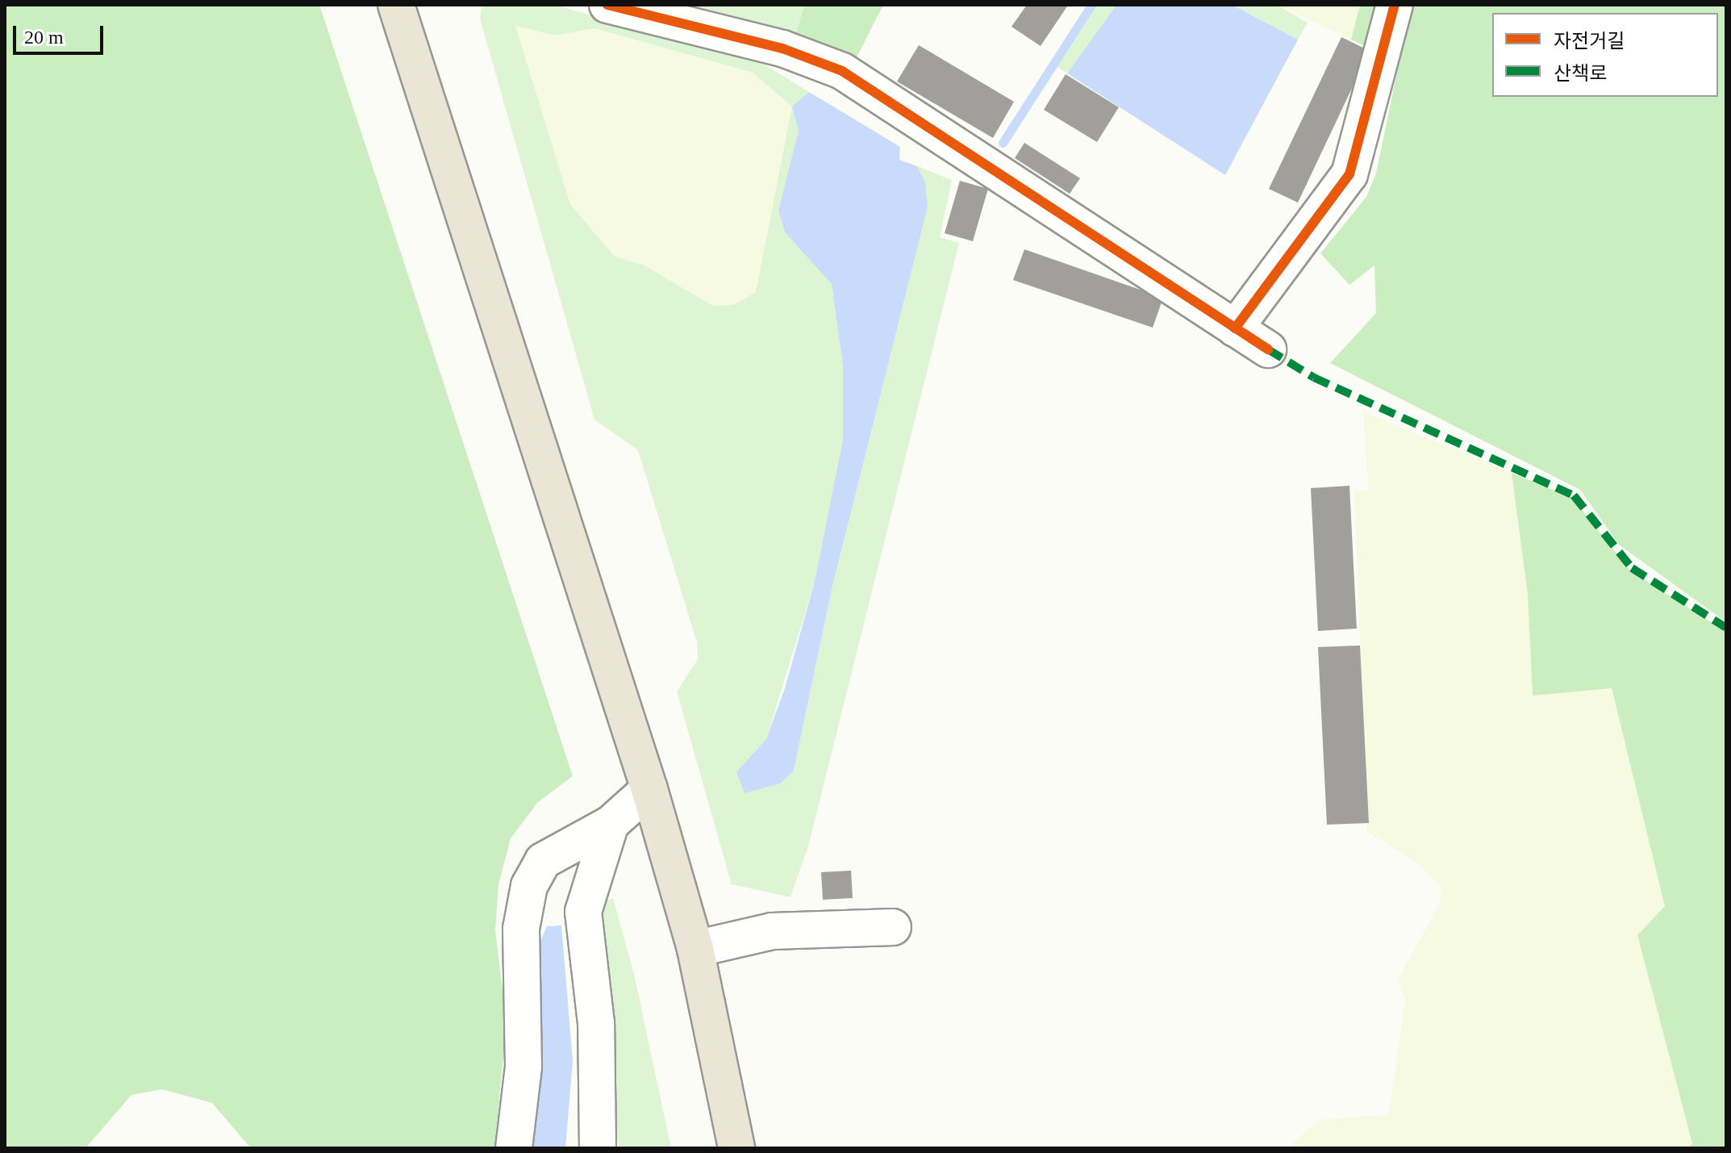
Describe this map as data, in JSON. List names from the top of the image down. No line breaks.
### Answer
{"legend":["자전거길","산책로"],"scale_bar":"20 m"}
